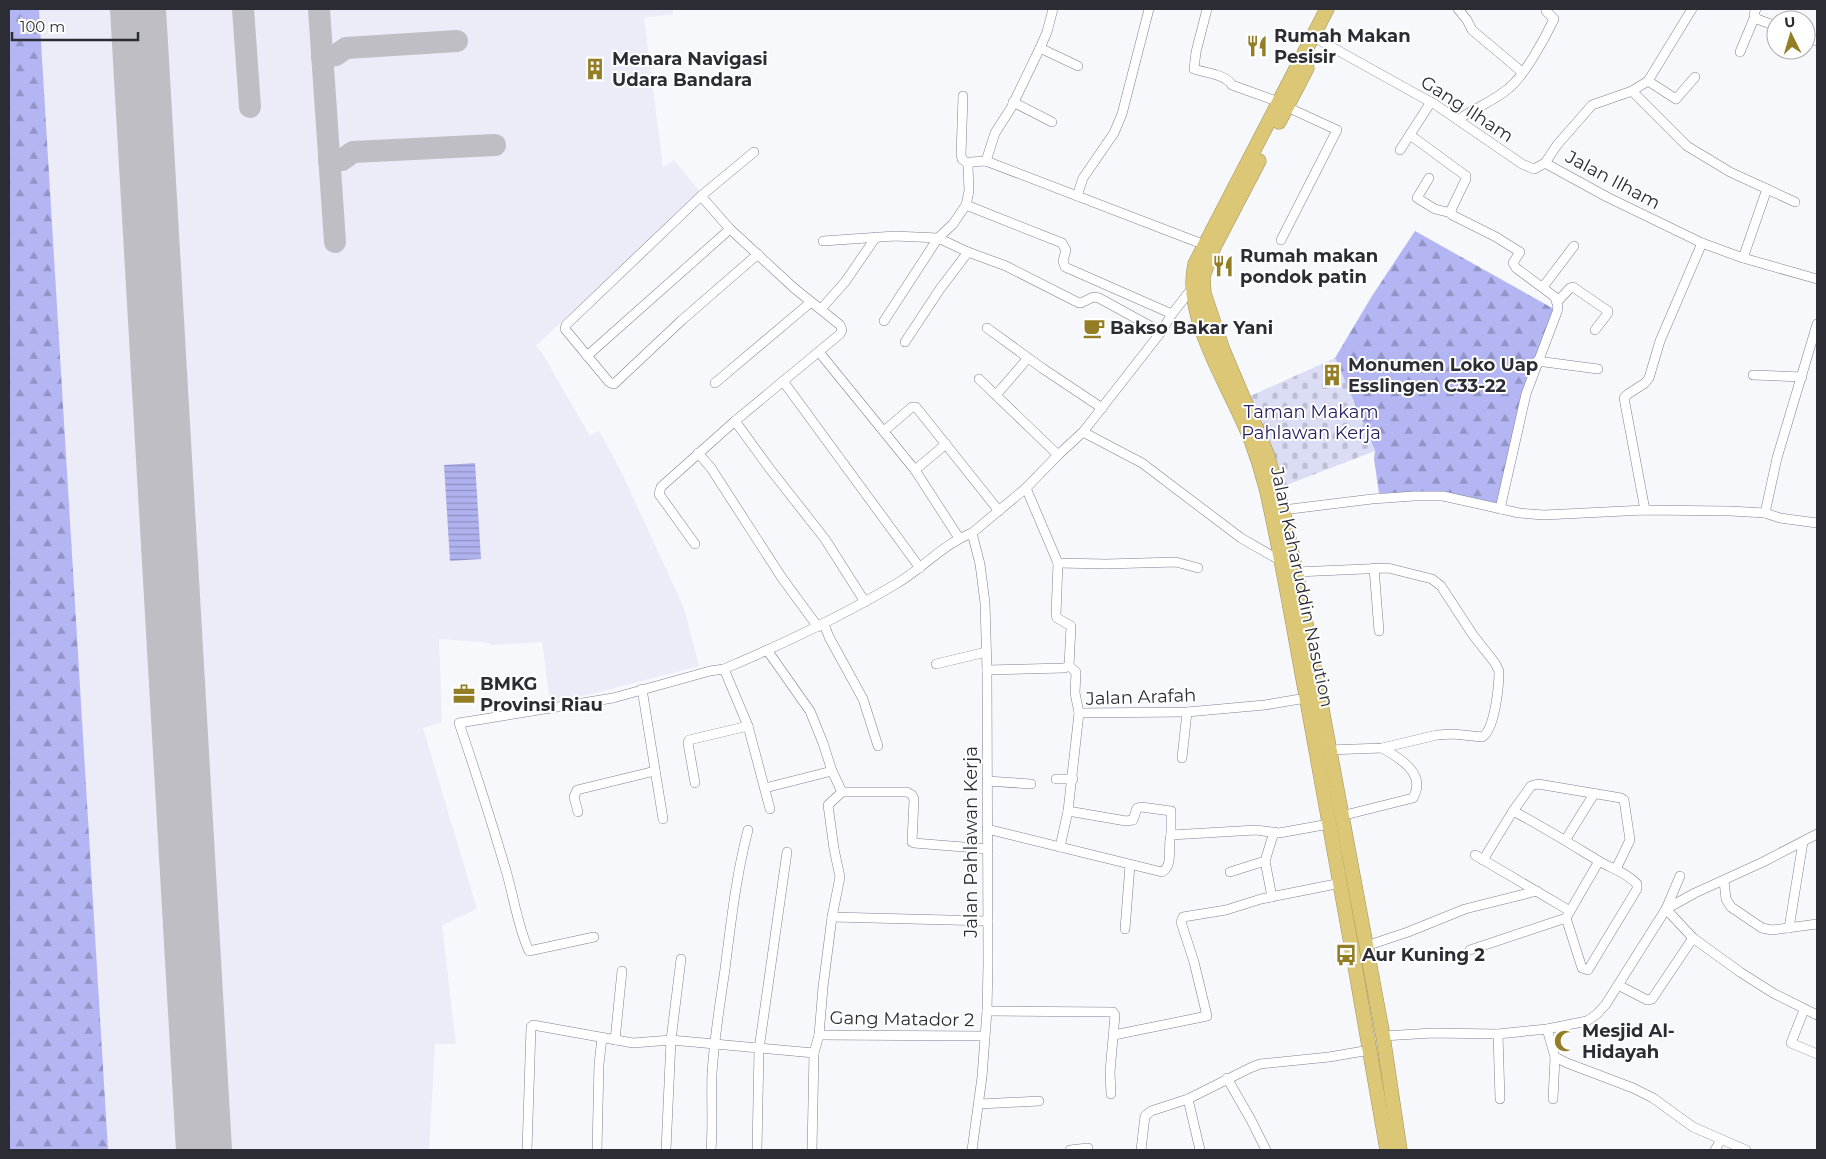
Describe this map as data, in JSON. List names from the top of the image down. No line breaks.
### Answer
{"streets":{"highway":["Jalan Kaharuddin Nasution"],"street":["Gang Ilham","Jalan Ilham","Jalan Arafah","Jalan Pahlawan Kerja","Gang Matador 2"]},"crossings":[["Gang Ilham","Jalan Ilham"],["Gang Ilham","Jalan Kaharuddin Nasution"],["Jalan Kaharuddin Nasution","Jalan Arafah"],["Jalan Pahlawan Kerja","Gang Matador 2"]],"parks":["Taman Makam Pahlawan Kerja"],"places":{"restaurant":["Rumah Makan Pesisir","Rumah makan pondok patin"],"building":["Menara Navigasi Udara Bandara","Monumen Loko Uap Esslingen C33-22"],"cafe":["Bakso Bakar Yani"],"office":["BMKG Provinsi Riau"],"bus stop":["Aur Kuning 2"],"mosque":["Mesjid Al- Hidayah"]},"scale_bar":"100 m","north":"top"}
